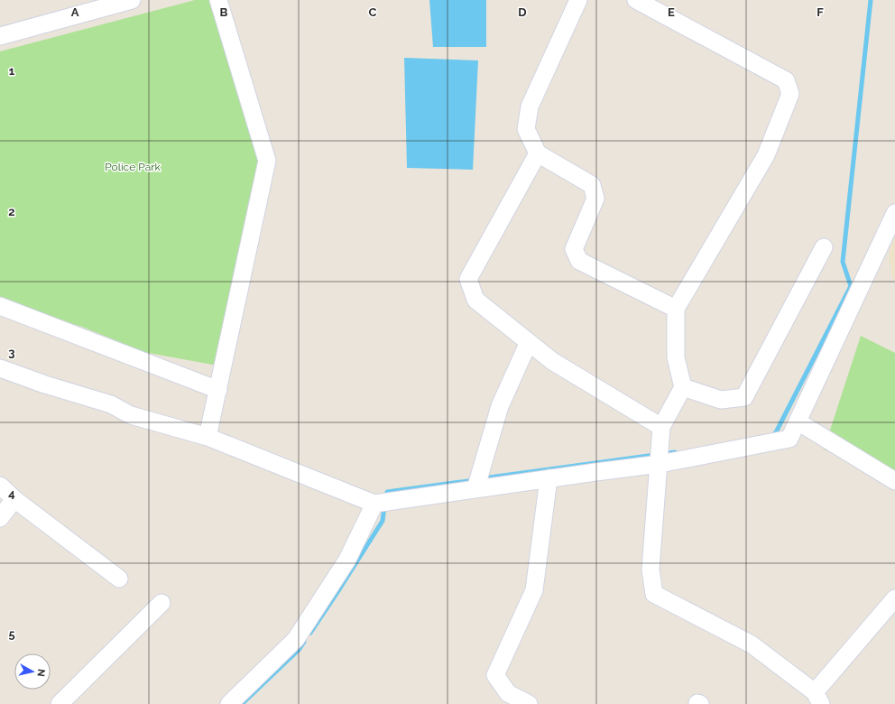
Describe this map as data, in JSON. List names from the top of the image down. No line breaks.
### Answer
{"parks":["Police Park"],"north":"right","grid":{"columns":["A","B","C","D","E","F"],"rows":["1","2","3","4","5"]}}
